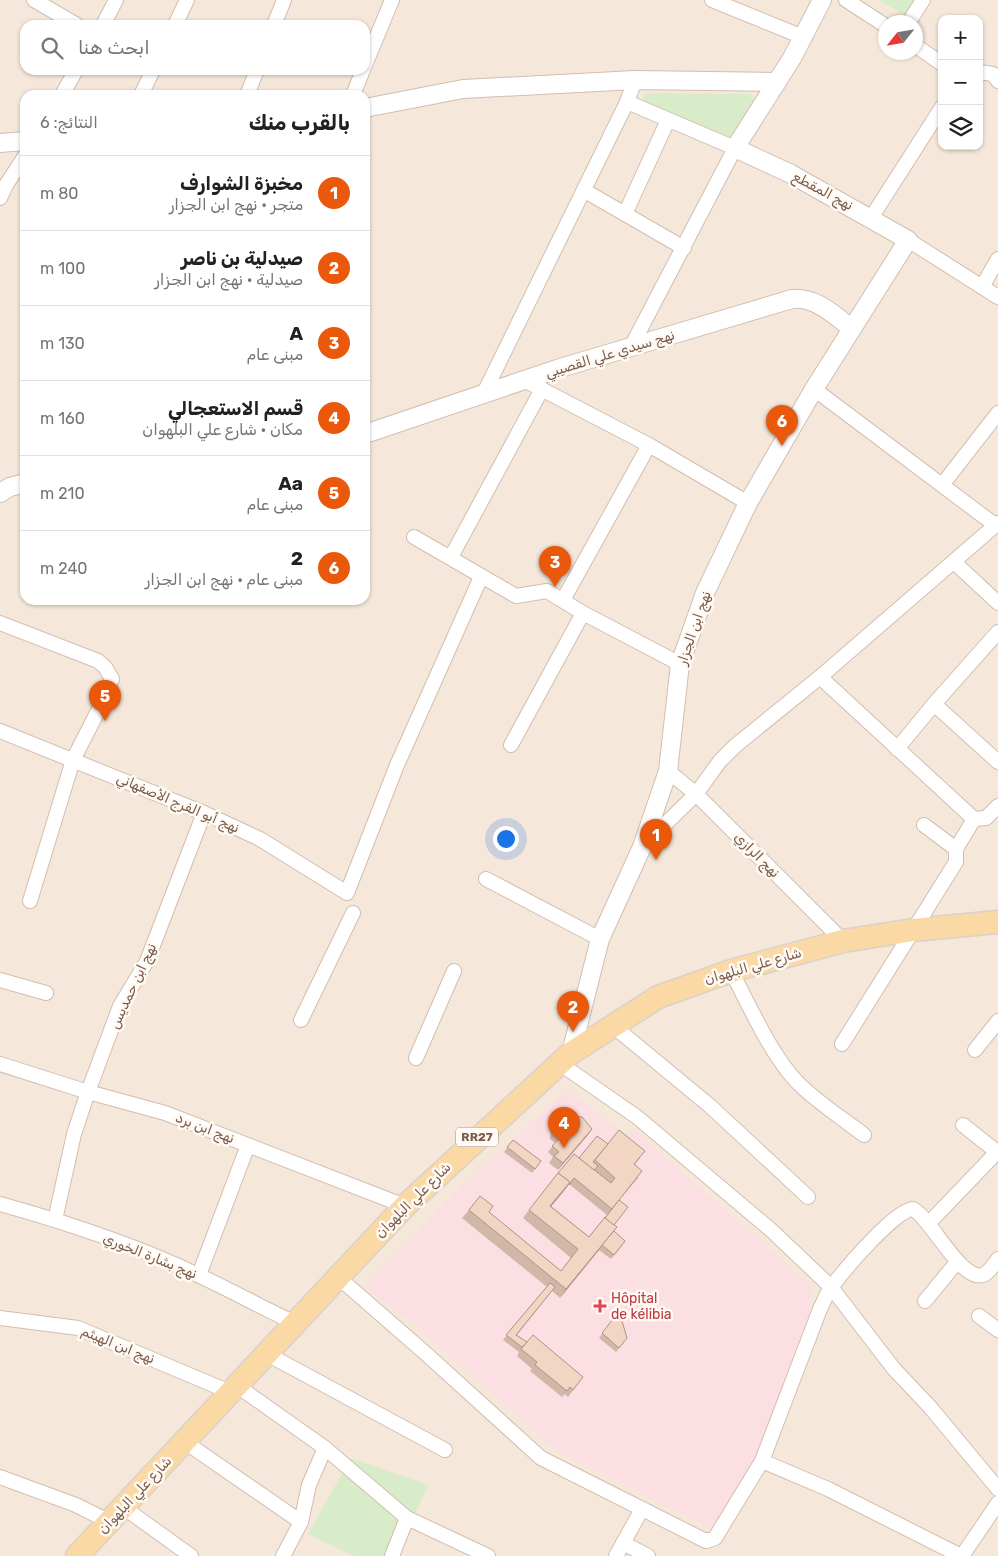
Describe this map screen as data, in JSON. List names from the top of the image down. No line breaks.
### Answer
{"streets":{"main road":["شارع علي البلهوان","RR27"],"street":["نهج المقطع","نهج سيدي علي القصيبي","نهج ابن الجزار","نهج أبو الفرج الأصفهاني","نهج الرازي","نهج ابن حمديس","نهج ابن برد","نهج بشارة الخوري","نهج ابن الهيثم"]},"crossings":[["نهج المقطع","نهج ابن الجزار"],["نهج سيدي علي القصيبي","نهج ابن الجزار"],["نهج ابن الجزار","نهج الرازي"],["نهج ابن الجزار","شارع علي البلهوان"],["نهج أبو الفرج الأصفهاني","نهج ابن حمديس"],["نهج الرازي","شارع علي البلهوان"],["شارع علي البلهوان","نهج ابن برد"],["شارع علي البلهوان","نهج بشارة الخوري"],["شارع علي البلهوان","نهج ابن الهيثم"],["نهج ابن حمديس","نهج ابن برد"],["نهج ابن حمديس","نهج بشارة الخوري"]],"places":{"health":["Hôpital de kélibia"]},"north":"bottom left","page":{"map_buttons":["+","−"],"search":"ابحث هنا","heading":["بالقرب منك","النتائج: 6"],"list":[{"mark":"1","name":"مخبزة الشوارف","note":"متجر · نهج ابن الجزار","value":"80 m"},{"mark":"2","name":"صيدلية بن ناصر","note":"صيدلية · نهج ابن الجزار","value":"100 m"},{"mark":"3","name":"A","note":"مبنى عام","value":"130 m"},{"mark":"4","name":"قسم الاستعجالي","note":"مكان · شارع علي البلهوان","value":"160 m"},{"mark":"5","name":"Aa","note":"مبنى عام","value":"210 m"},{"mark":"6","name":"2","note":"مبنى عام · نهج ابن الجزار","value":"240 m"}],"pins":["6","3","5","1","2","4"]}}
